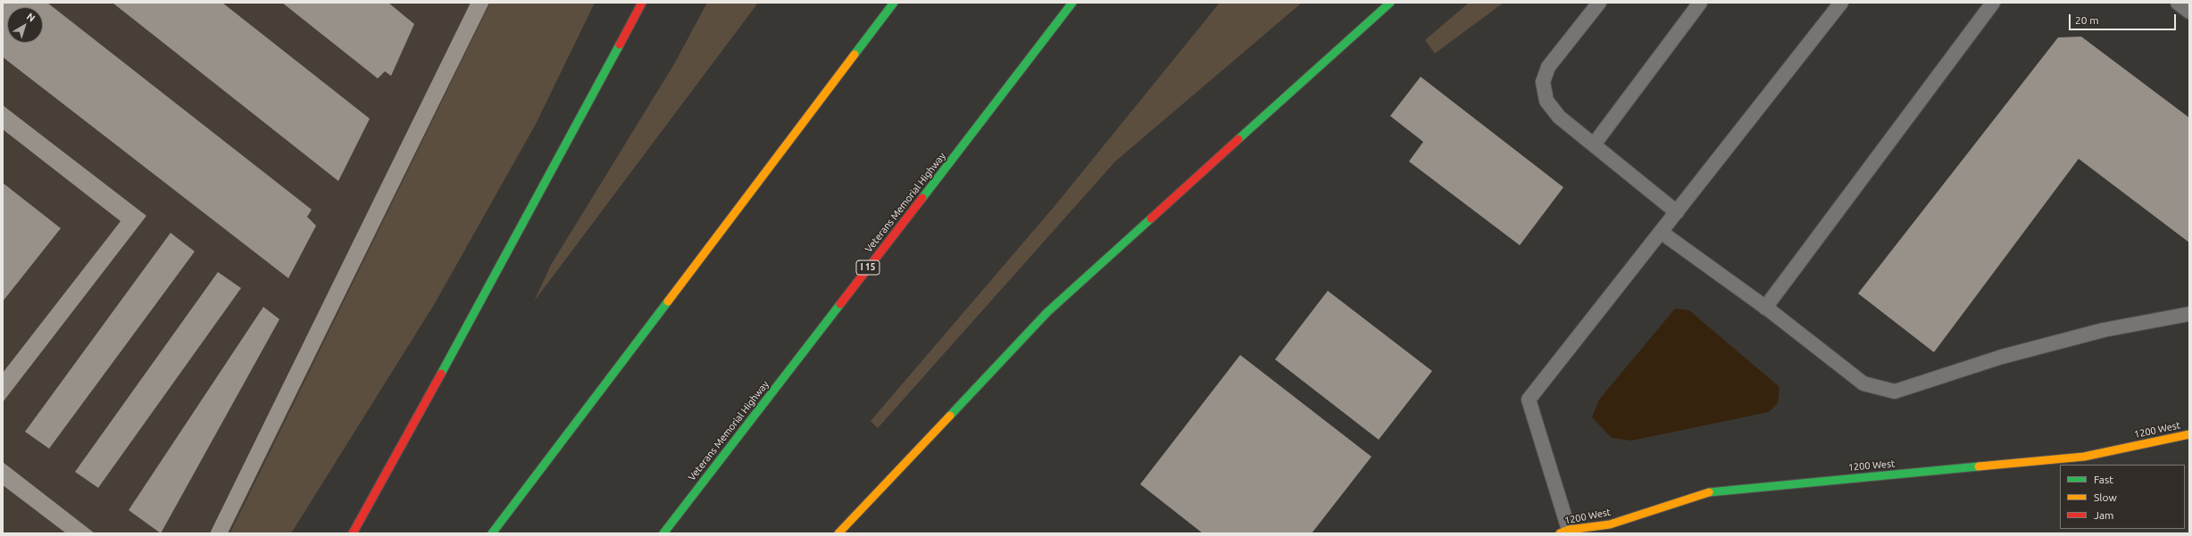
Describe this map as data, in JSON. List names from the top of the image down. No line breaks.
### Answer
{"streets":{"main road":["Veterans Memorial Highway","I 15","1200 West"]},"legend":["Fast","Slow","Jam"],"scale_bar":"20 m","north":"top right"}
